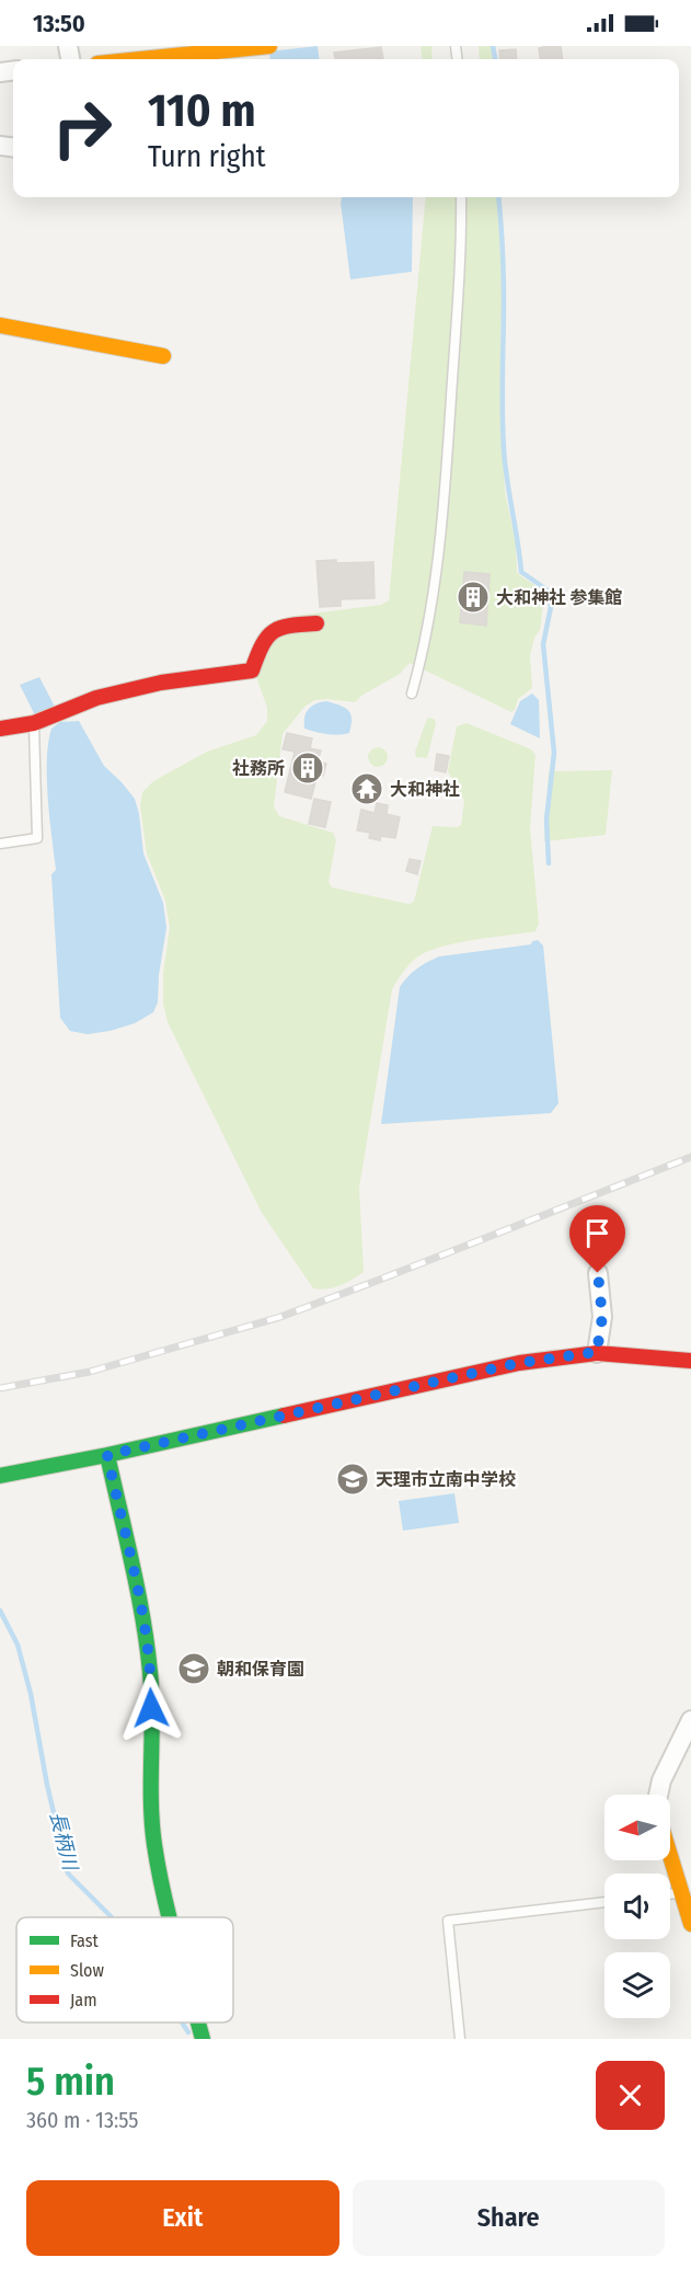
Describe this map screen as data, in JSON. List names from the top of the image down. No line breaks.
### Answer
{"water":["長柄川"],"places":{"building":["大和神社 参集館","社務所"],"temple":["大和神社"],"school or university":["天理市立南中学校","朝和保育園"]},"legend":["Fast","Slow","Jam"],"north":"left","page":{"status":"13:50","turn":["110 m","Turn right"],"heading":["5 min","360 m · 13:55"],"buttons":["Exit","Share"]}}
